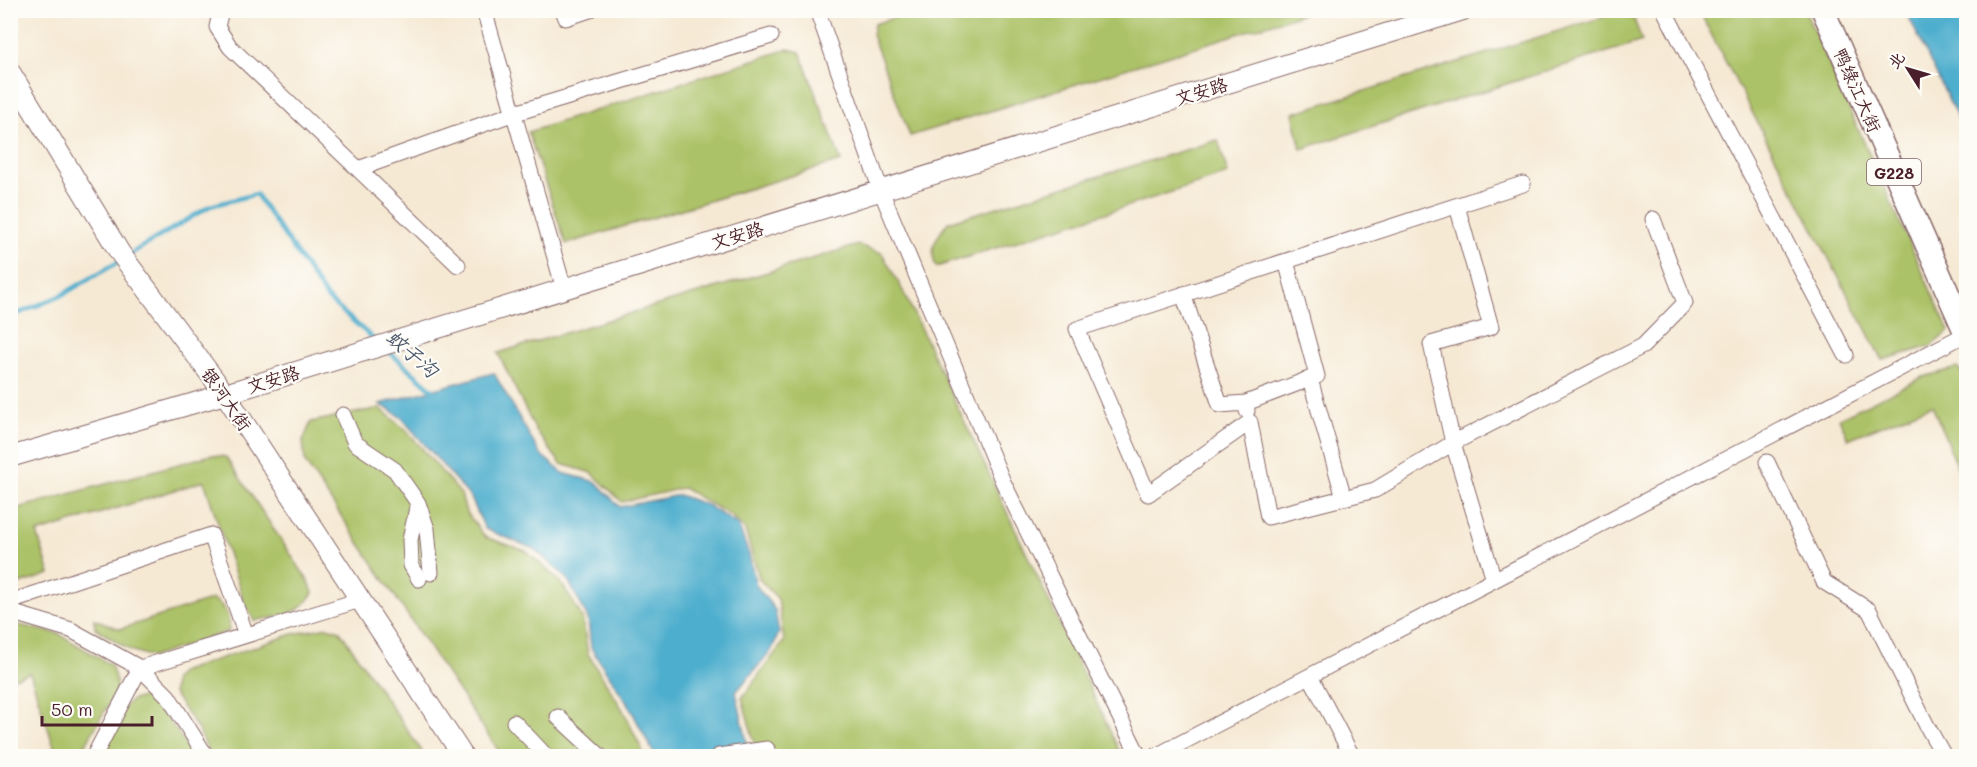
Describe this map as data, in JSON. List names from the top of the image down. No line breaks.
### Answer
{"streets":{"highway":["鸭绿江大街","G228"],"main road":["文安路","银河大街"]},"crossings":[["文安路","银河大街"]],"water":["蚊子沟"],"scale_bar":"50 m","north":"top left"}
